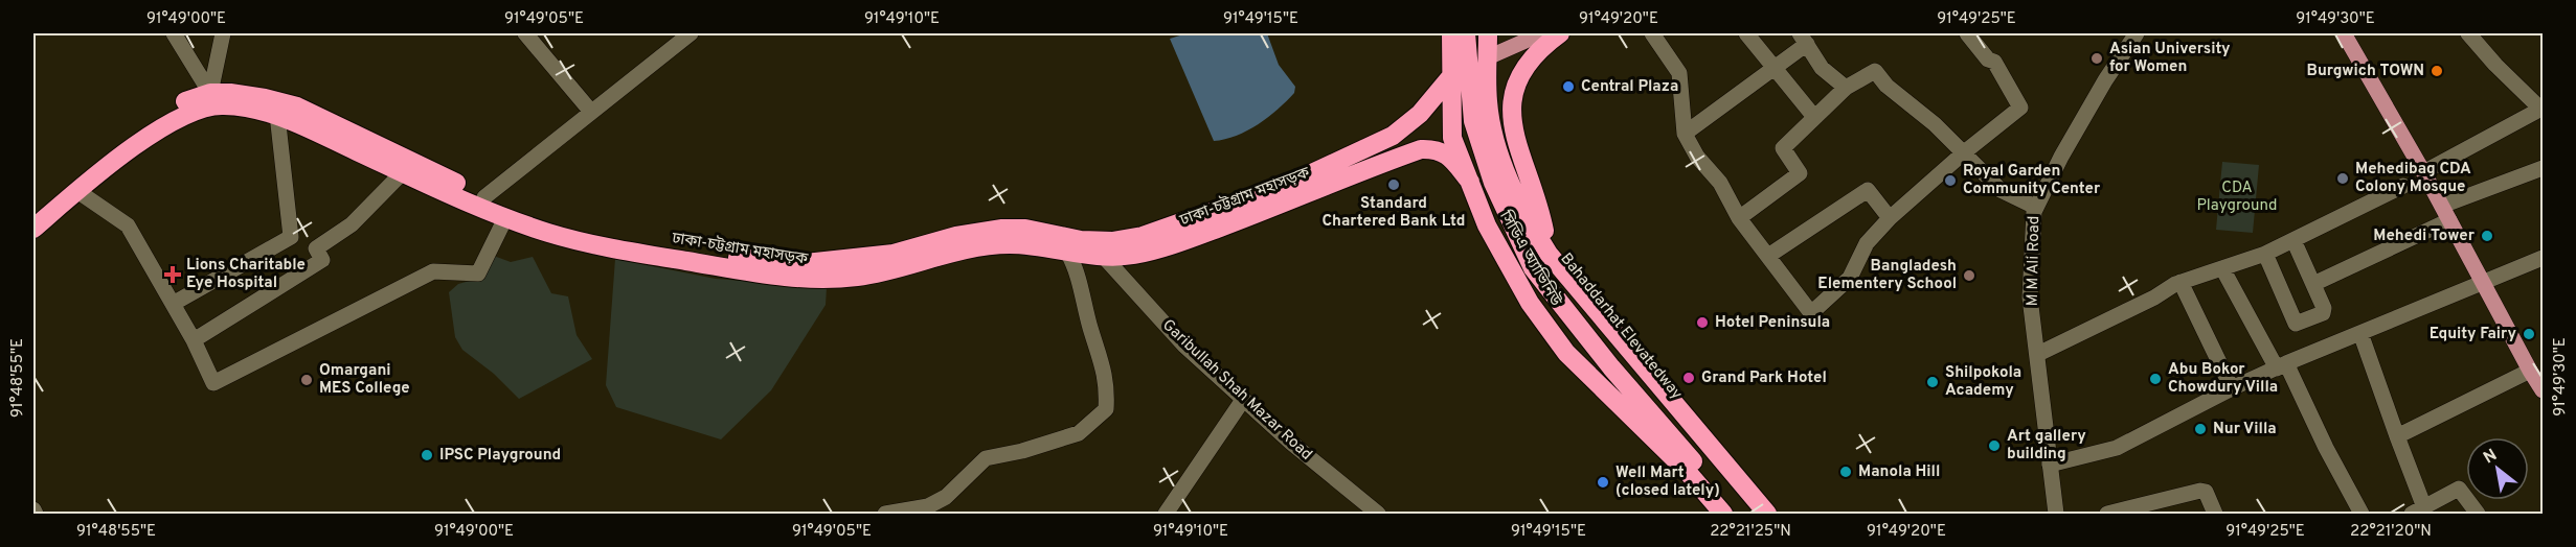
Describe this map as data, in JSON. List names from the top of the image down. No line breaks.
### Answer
{"streets":{"highway":["ঢাকা-চট্টগ্রাম মহাসড়ক","সিডিএ অ্যাভিনিউ","Bahaddarhat Elevatedway"],"street":["M M Ali Road","Garibullah Shah Mazar Road"]},"crossings":[["ঢাকা-চট্টগ্রাম মহাসড়ক","সিডিএ অ্যাভিনিউ"],["ঢাকা-চট্টগ্রাম মহাসড়ক","Garibullah Shah Mazar Road"]],"parks":["CDA Playground"],"places":{"other":["Asian University for Women","Burgwich TOWN","Central Plaza","Mehedibag CDA Colony Mosque","Royal Garden Community Center","Standard Chartered Bank Ltd","Mehedi Tower","Bangladesh Elementery School","Hotel Peninsula","Equity Fairy","Grand Park Hotel","Abu Bokor Chowdury Villa","Omargani MES College","Shilpokola Academy","Nur Villa","Art gallery building","IPSC Playground","Manola Hill","Well Mart (closed lately)"],"health":["Lions Charitable Eye Hospital"]},"north":"top left","coordinates":["91°49'00\"E","91°49'05\"E","91°49'10\"E","91°49'15\"E","91°49'20\"E","91°49'25\"E","91°49'30\"E","91°48'55\"E","22°21'25\"N","22°21'20\"N"]}
